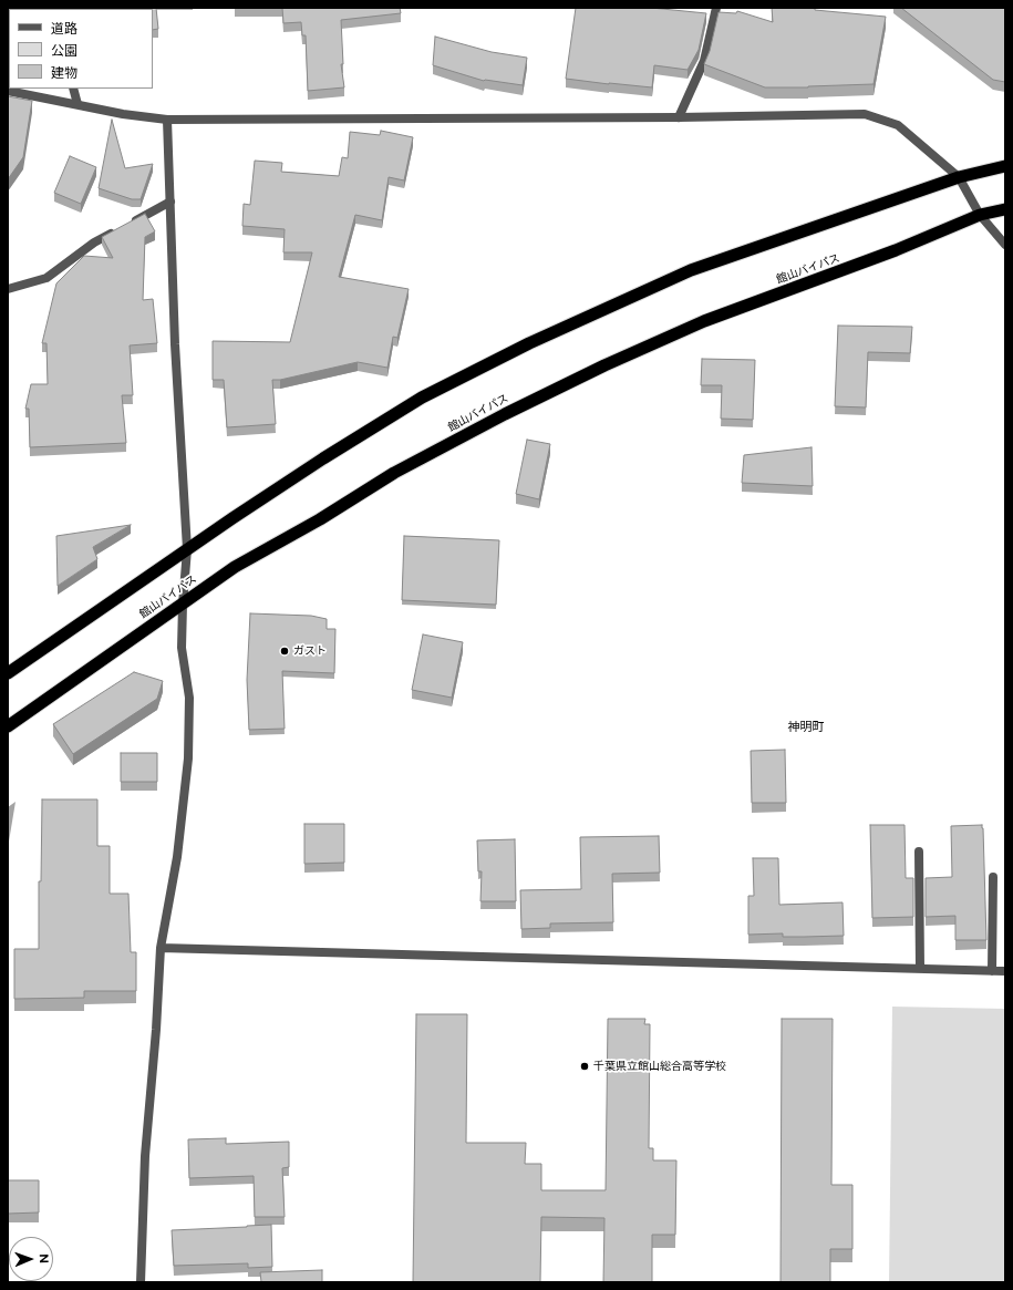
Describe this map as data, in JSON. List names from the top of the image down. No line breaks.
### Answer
{"streets":{"highway":["館山バイパス"]},"districts":["神明町"],"places":["ガスト","千葉県立館山総合高等学校"],"legend":["道路","公園","建物"],"north":"right"}
